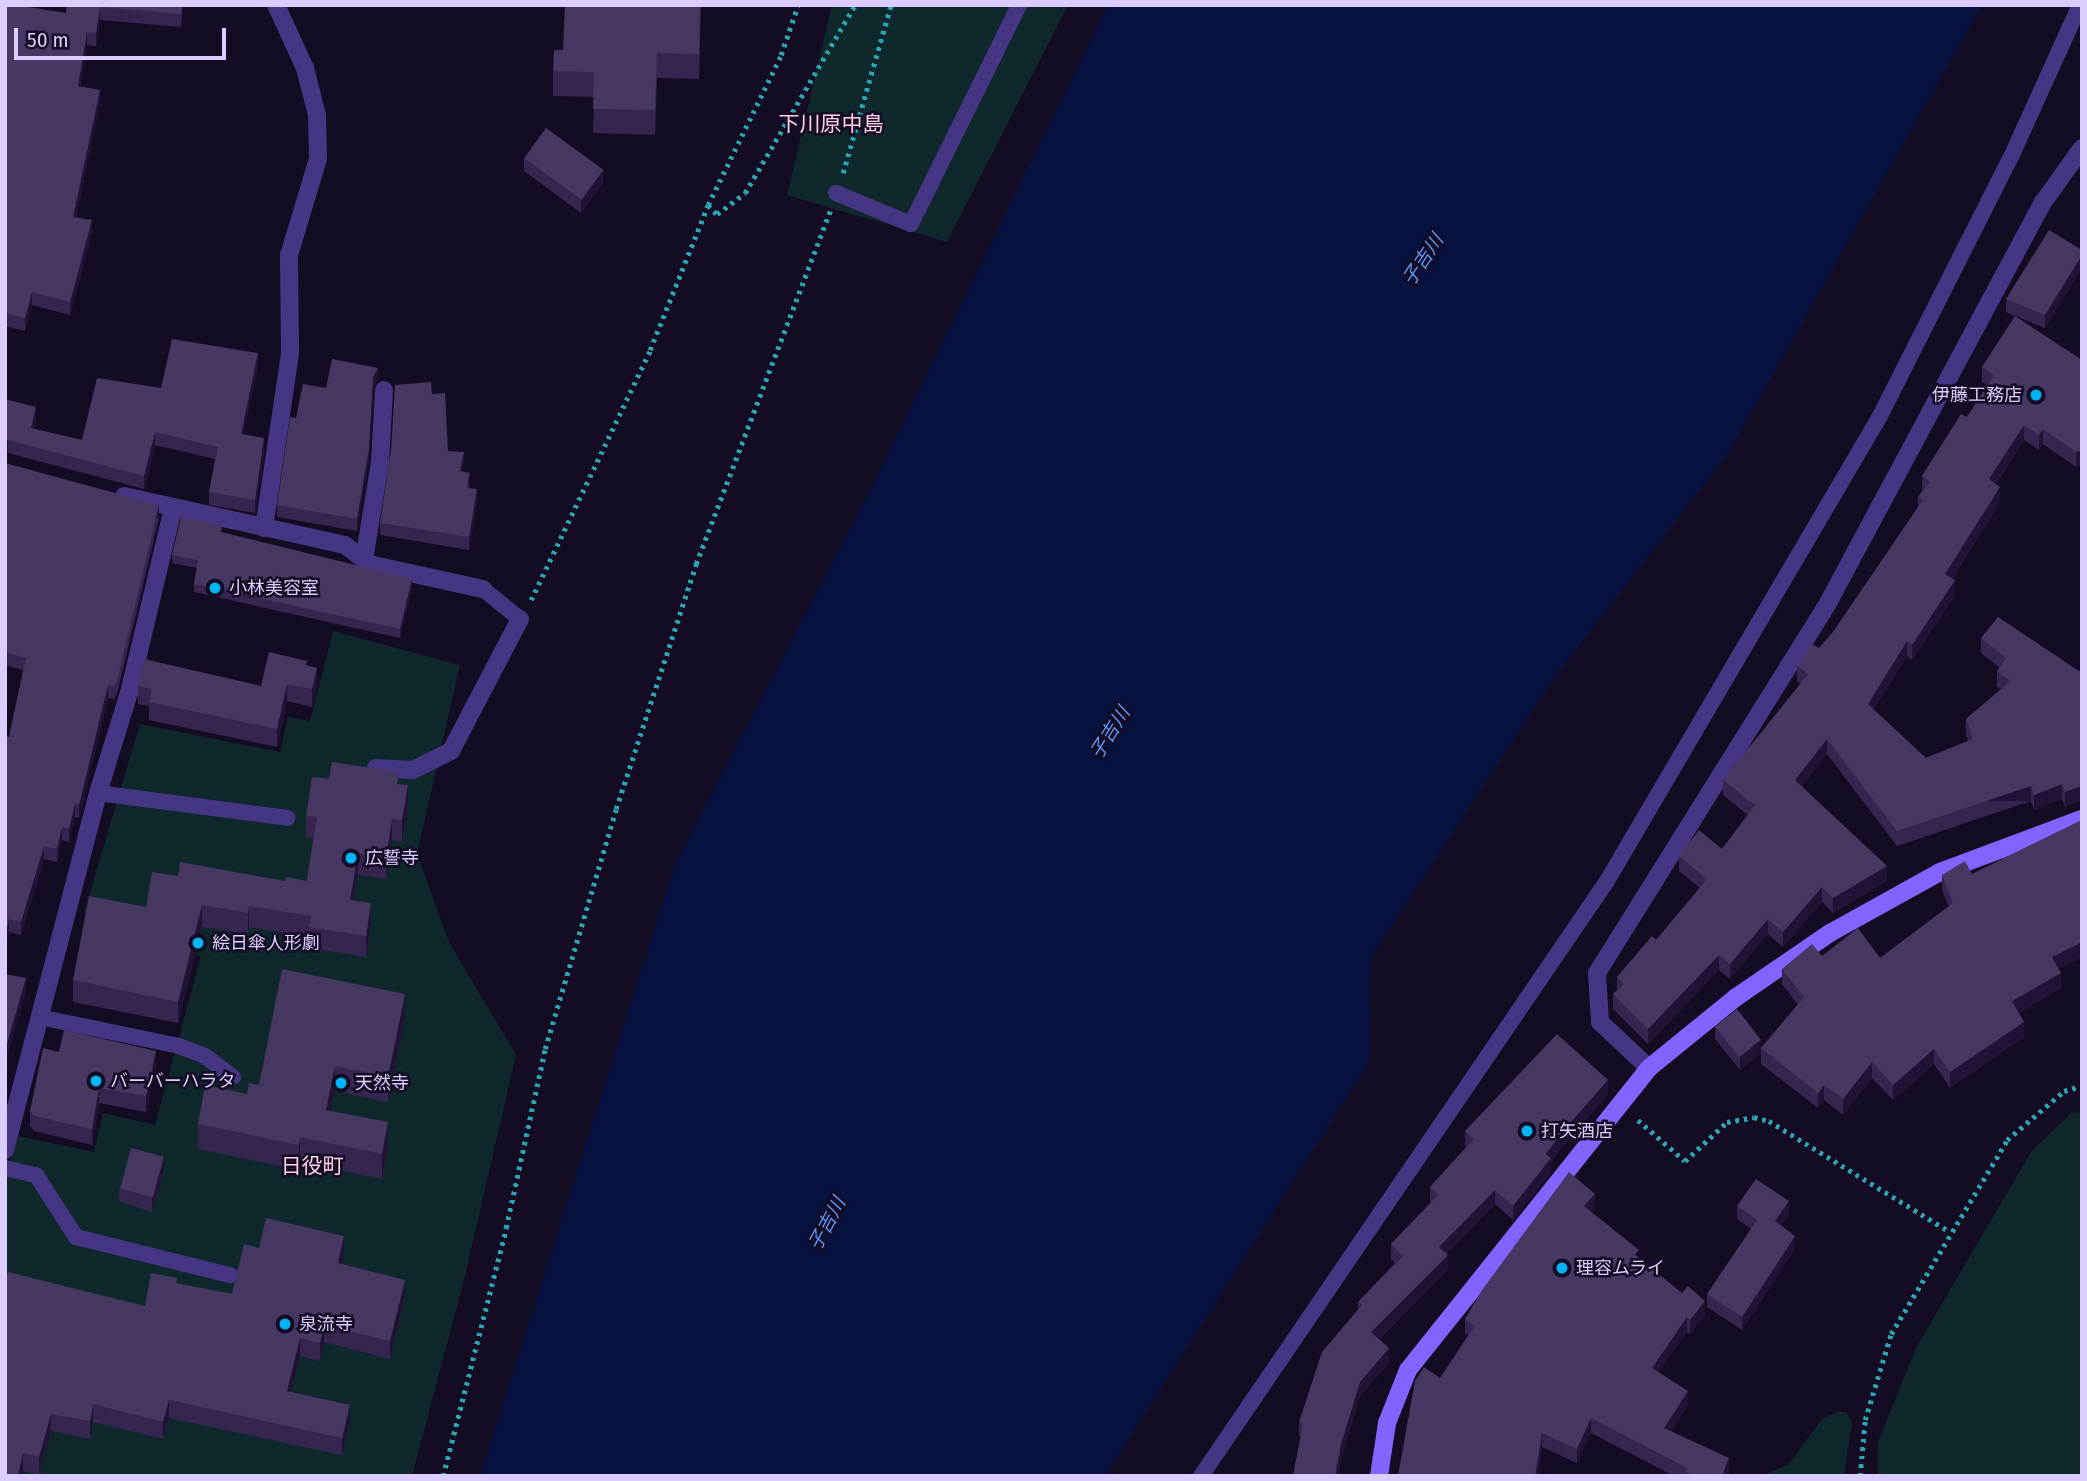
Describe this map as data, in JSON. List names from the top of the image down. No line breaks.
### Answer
{"districts":["下川原中島","日役町"],"water":["子吉川"],"places":["伊藤工務店","小林美容室","広誓寺","絵日傘人形劇","バーバーハラタ","天然寺","打矢酒店","理容ムライ","泉流寺"],"scale_bar":"50 m"}
